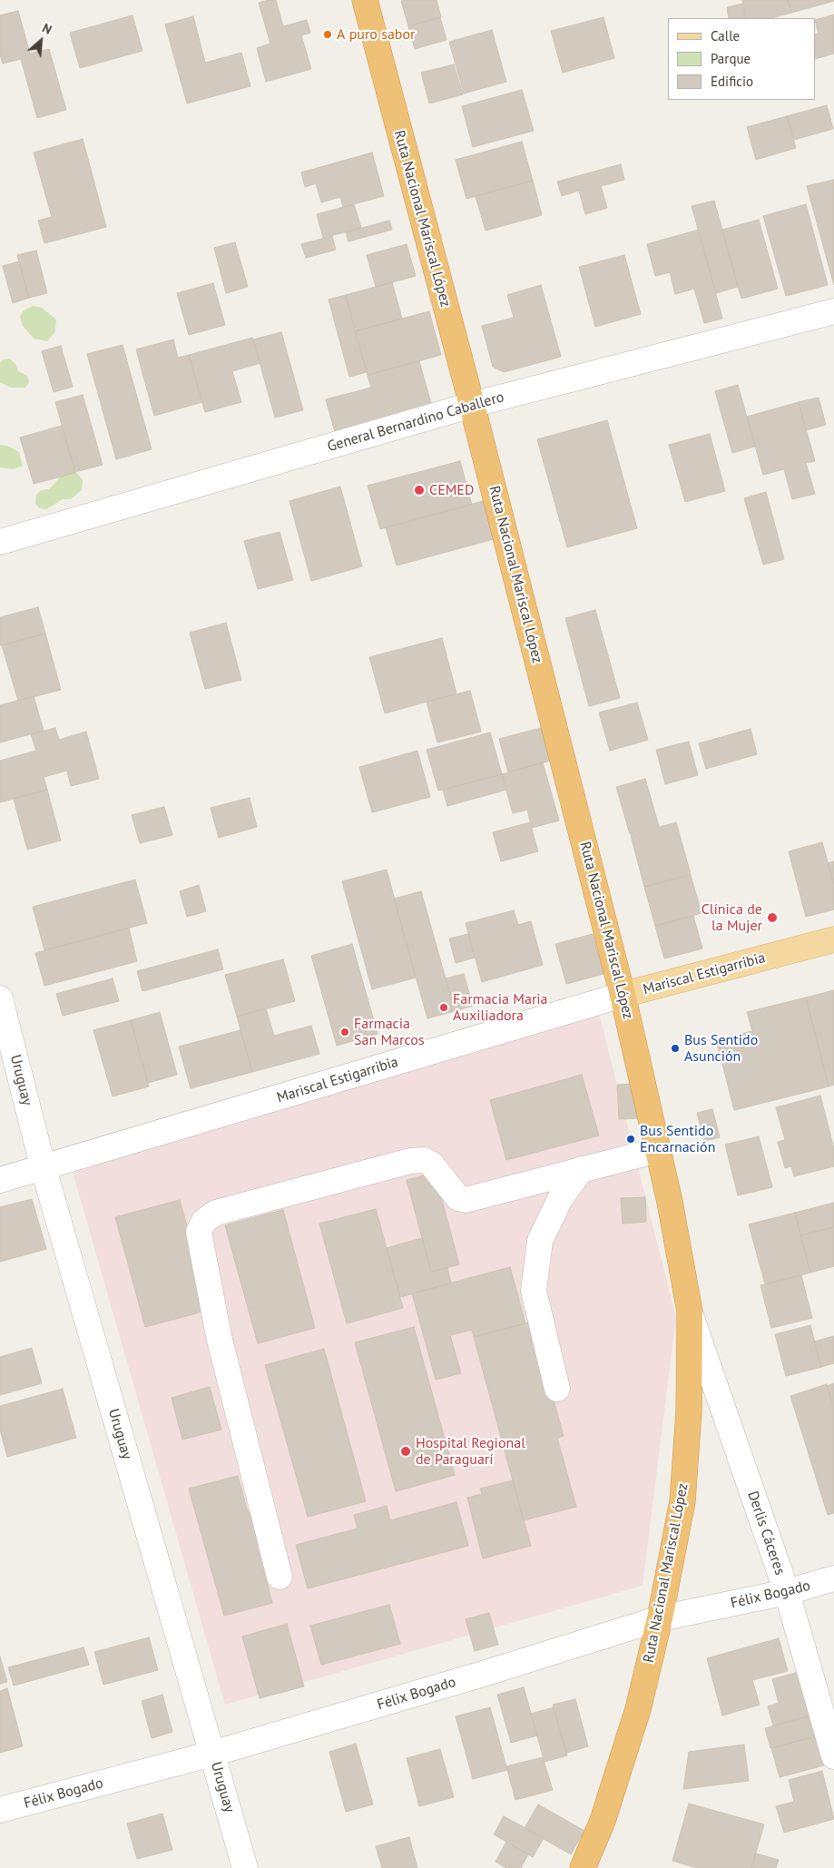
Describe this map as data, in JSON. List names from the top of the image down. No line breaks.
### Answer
{"streets":{"highway":["Ruta Nacional Mariscal López"],"main road":["Mariscal Estigarribia"],"street":["General Bernardino Caballero","Uruguay","Derlis Cáceres","Félix Bogado"]},"crossings":[["Ruta Nacional Mariscal López","General Bernardino Caballero"],["Ruta Nacional Mariscal López","Mariscal Estigarribia"],["Ruta Nacional Mariscal López","Derlis Cáceres"],["Ruta Nacional Mariscal López","Félix Bogado"],["Mariscal Estigarribia","Uruguay"],["Uruguay","Félix Bogado"],["Derlis Cáceres","Félix Bogado"]],"places":["A puro sabor","CEMED","Clínica de la Mujer","Farmacia Maria Auxiliadora","Farmacia San Marcos","Bus Sentido Asunción","Bus Sentido Encarnación","Hospital Regional de Paraguarí"],"legend":["Calle","Parque","Edificio"],"north":"top right"}
